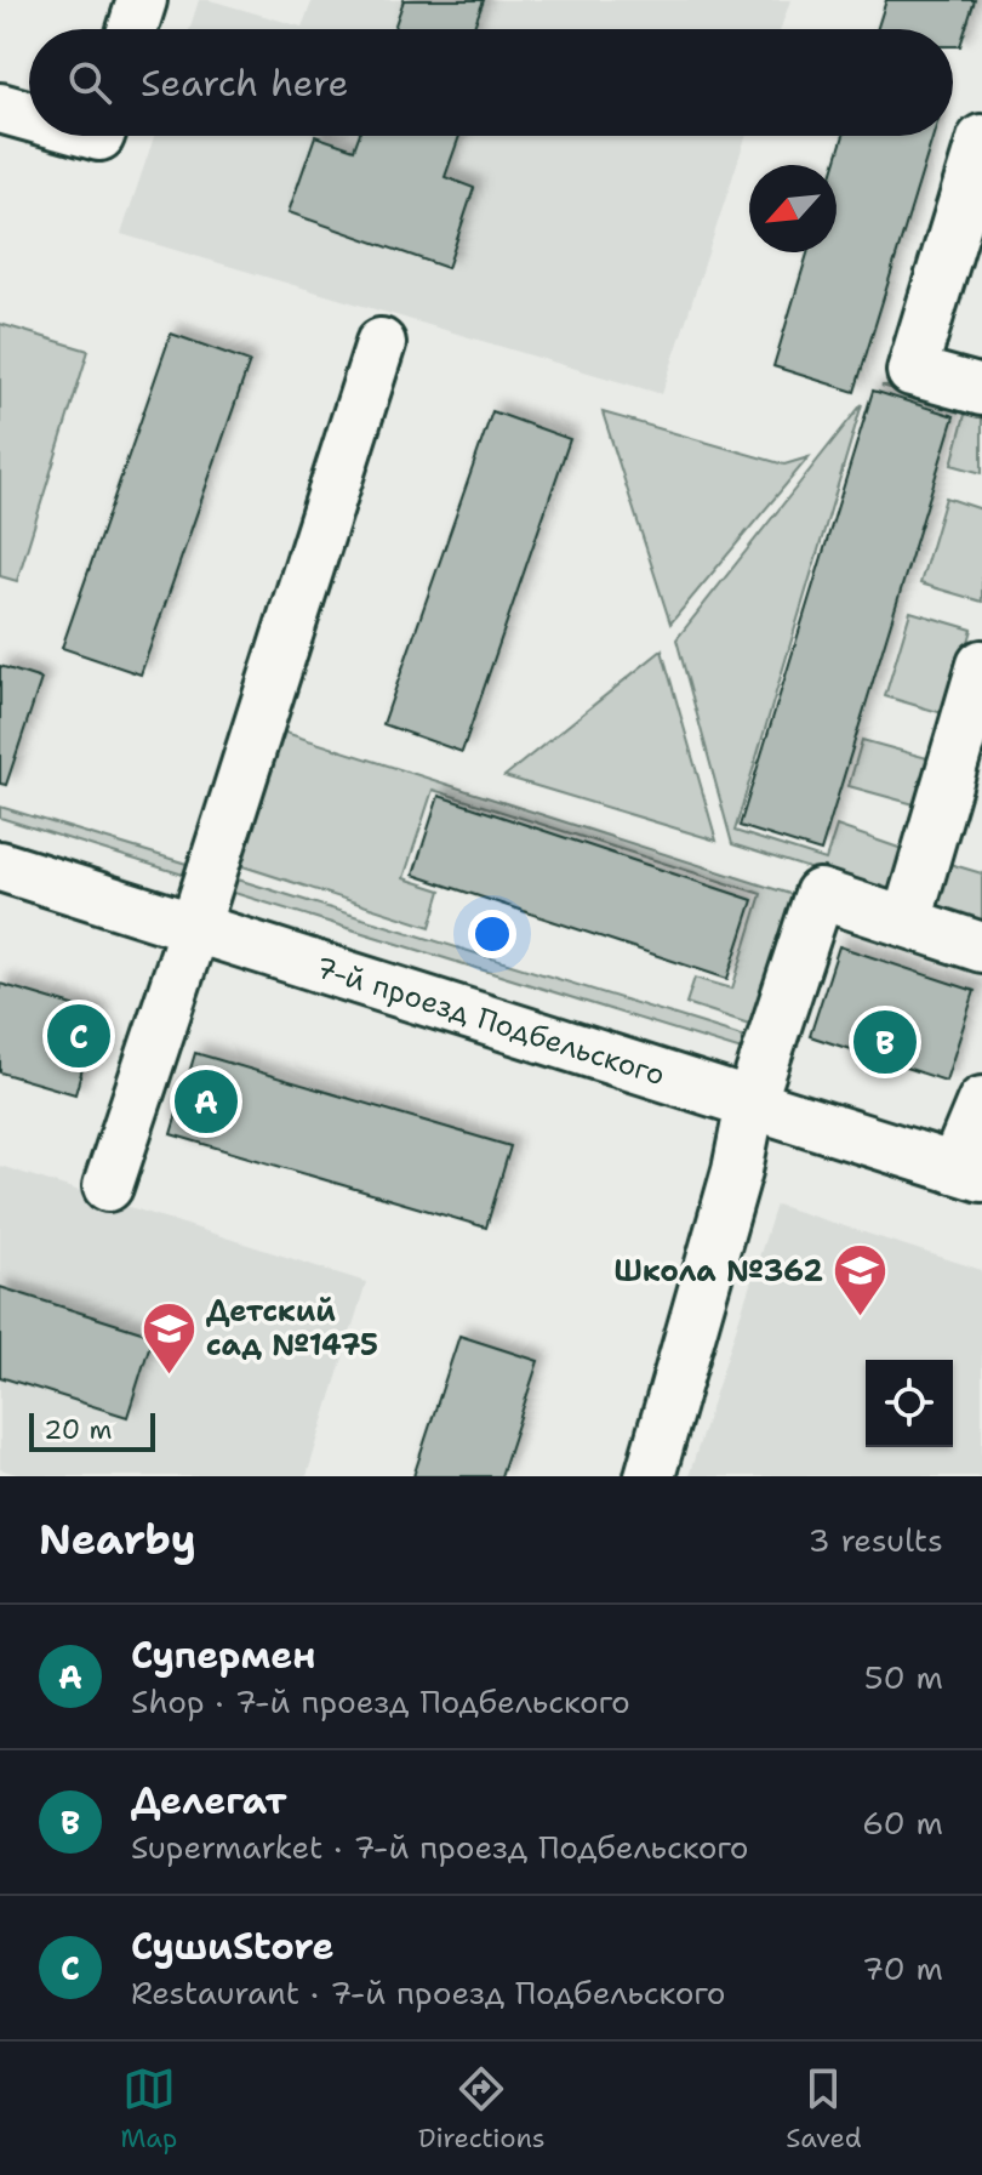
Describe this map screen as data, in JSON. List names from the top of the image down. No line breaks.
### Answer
{"streets":{"street":["7-й проезд Подбельского"]},"places":{"school or university":["Школа №362","Детский сад №1475"]},"scale_bar":"20 m","north":"bottom left","page":{"search":"Search here","pins":["C","B","A"],"scale":"20 m","heading":["Nearby","3 results"],"list":[{"mark":"A","name":"Супермен","note":"Shop · 7-й проезд Подбельского","value":"50 m"},{"mark":"B","name":"Делегат","note":"Supermarket · 7-й проезд Подбельского","value":"60 m"},{"mark":"C","name":"СушиStore","note":"Restaurant · 7-й проезд Подбельского","value":"70 m"}],"nav":["Map","Directions","Saved"]}}
